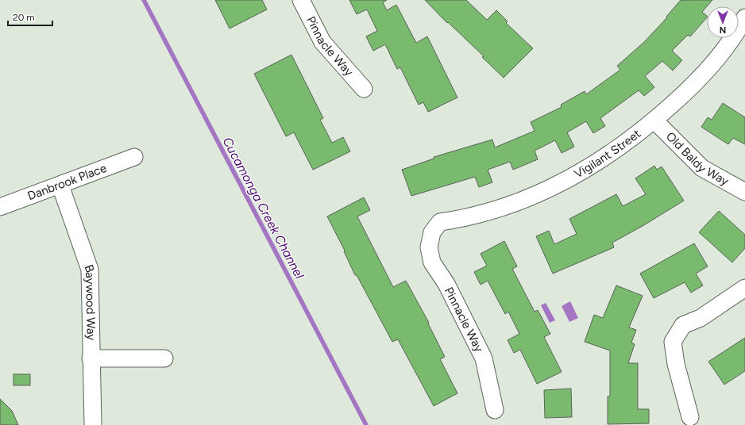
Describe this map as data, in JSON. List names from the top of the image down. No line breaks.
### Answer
{"streets":{"street":["Pinnacle Way","Vigilant Street","Old Baldy Way","Danbrook Place","Baywood Way"]},"crossings":[["Pinnacle Way","Vigilant Street"],["Vigilant Street","Old Baldy Way"],["Danbrook Place","Baywood Way"]],"water":["Cucamonga Creek Channel"],"scale_bar":"20 m","north":"bottom"}
